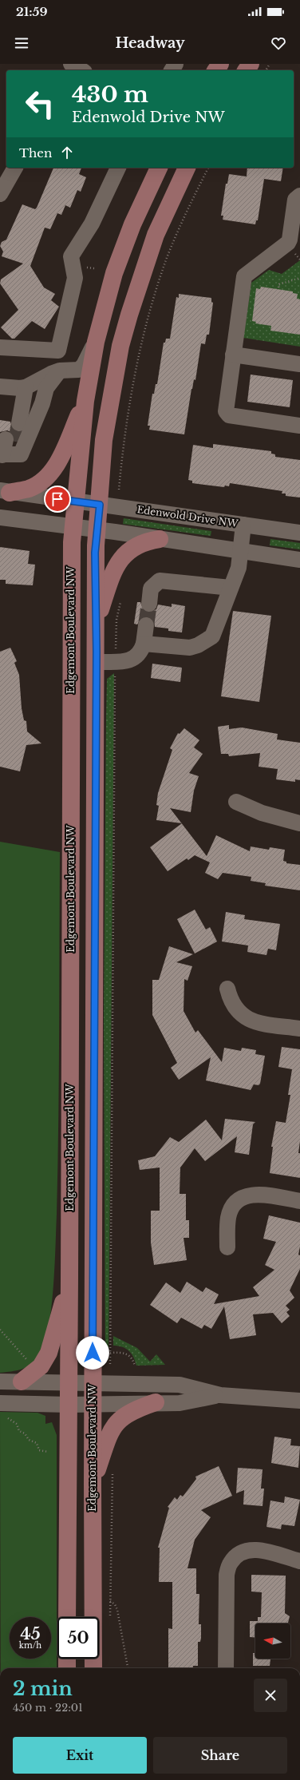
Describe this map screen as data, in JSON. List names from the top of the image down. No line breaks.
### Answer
{"streets":{"main road":["Edgemont Boulevard NW"],"street":["Edenwold Drive NW"]},"crossings":[["Edenwold Drive NW","Edgemont Boulevard NW"]],"north":"left","page":{"status":"21:59","header":"Headway","turn":["430 m","Edenwold Drive NW"],"then":"Then","speed":"45 km/h","limit":"50","heading":["2 min","450 m · 22:01"],"buttons":["Exit","Share"]}}
